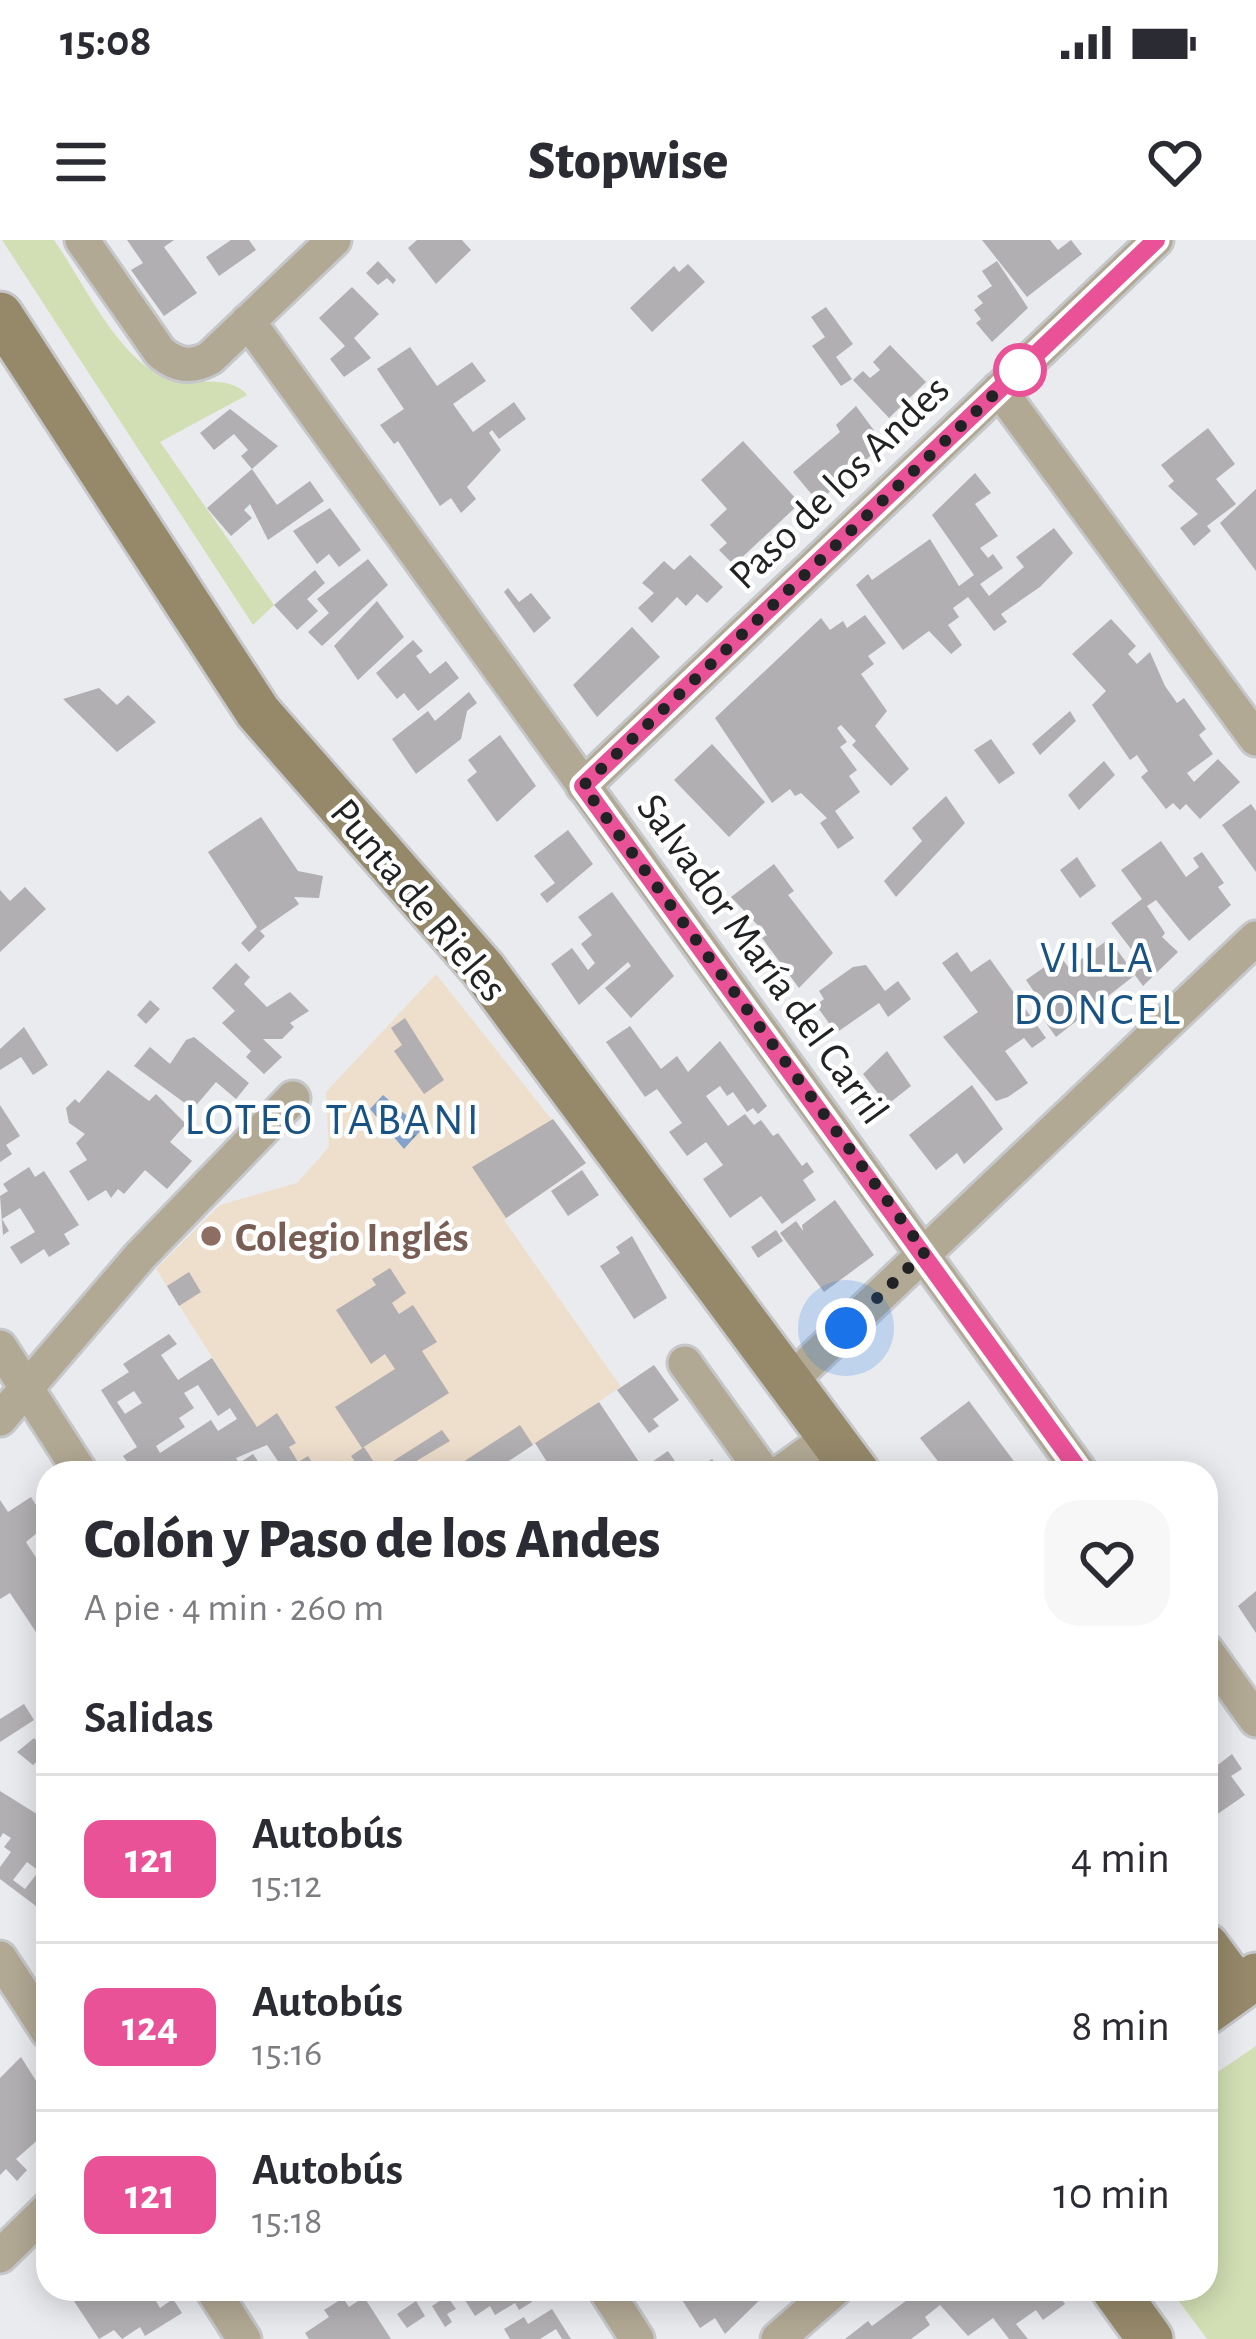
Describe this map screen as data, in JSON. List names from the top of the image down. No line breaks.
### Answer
{"streets":{"street":["Paso de los Andes","Punta de Rieles","Salvador María del Carril"]},"crossings":[["Paso de los Andes","Salvador María del Carril"]],"districts":["VILLA DONCEL","LOTEO TABANI"],"places":["Colegio Inglés"],"lines":["bus line 121"],"page":{"status":"15:08","header":"Stopwise","heading":[["Colón y Paso de los Andes","A pie · 4 min · 260 m"],"Salidas"],"list":[{"mark":"121","name":"Autobús","note":"15:12","value":"4 min"},{"mark":"124","name":"Autobús","note":"15:16","value":"8 min"},{"mark":"121","name":"Autobús","note":"15:18","value":"10 min"}]}}
